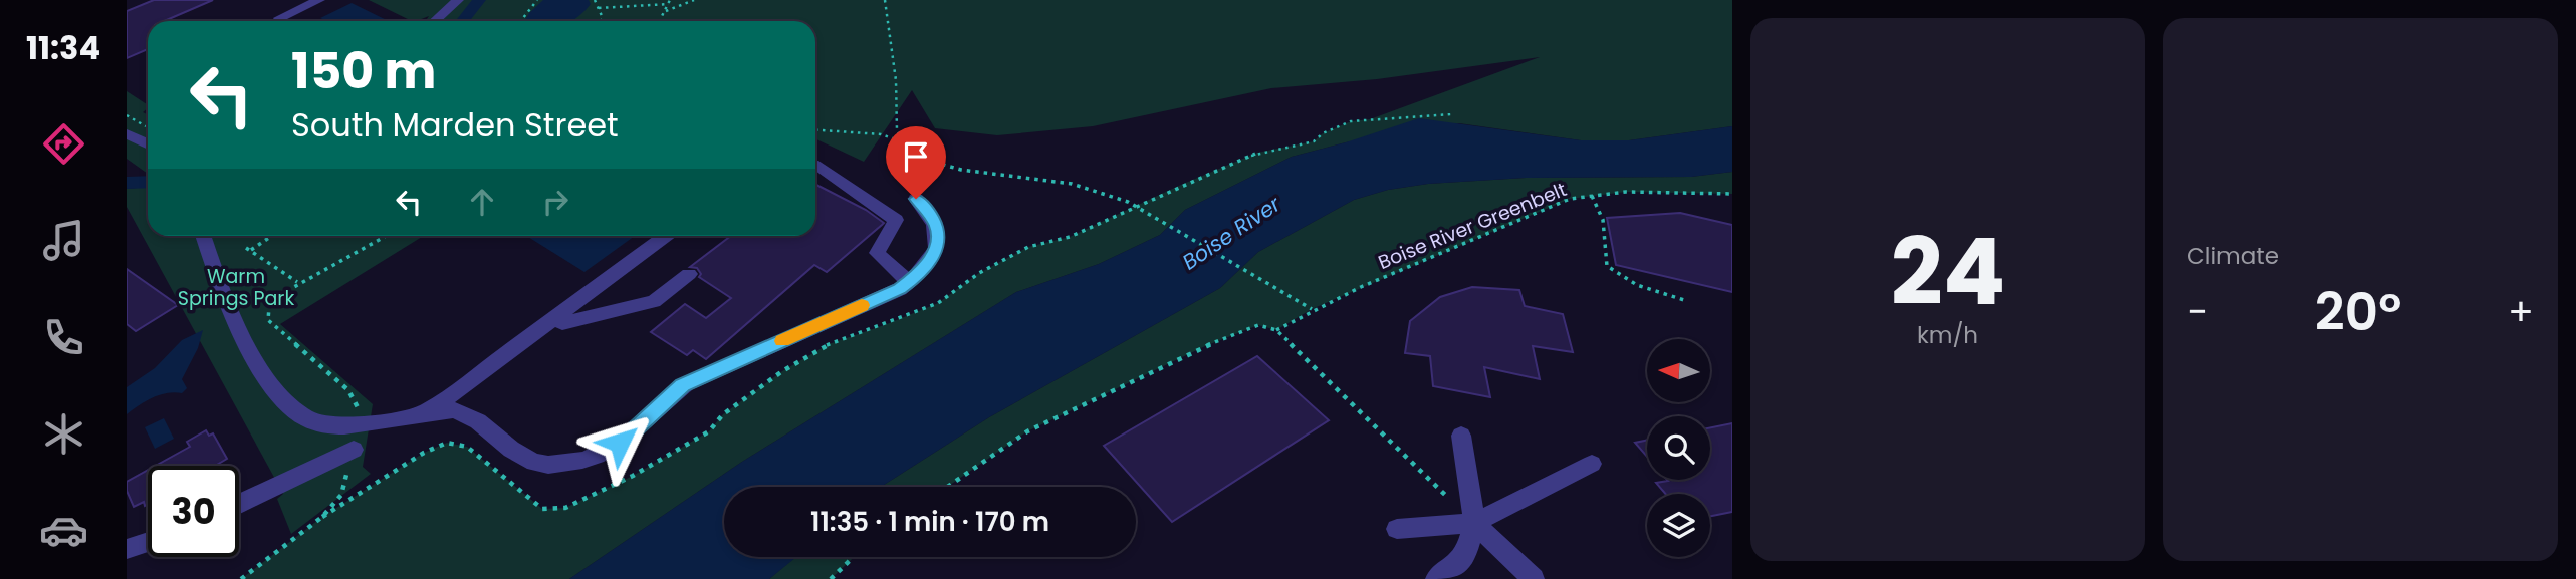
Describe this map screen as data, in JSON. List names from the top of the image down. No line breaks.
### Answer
{"streets":{"path":["Boise River Greenbelt"]},"water":["Boise River"],"parks":["Warm Springs Park"],"north":"left","page":{"tabs":"11:34","tile":[["24","km/h"],"Climate"],"turn":["150 m","South Marden Street"],"heat":["−","20°","+"],"limit":"30","trip":"11:35 · 1 min · 170 m"}}
